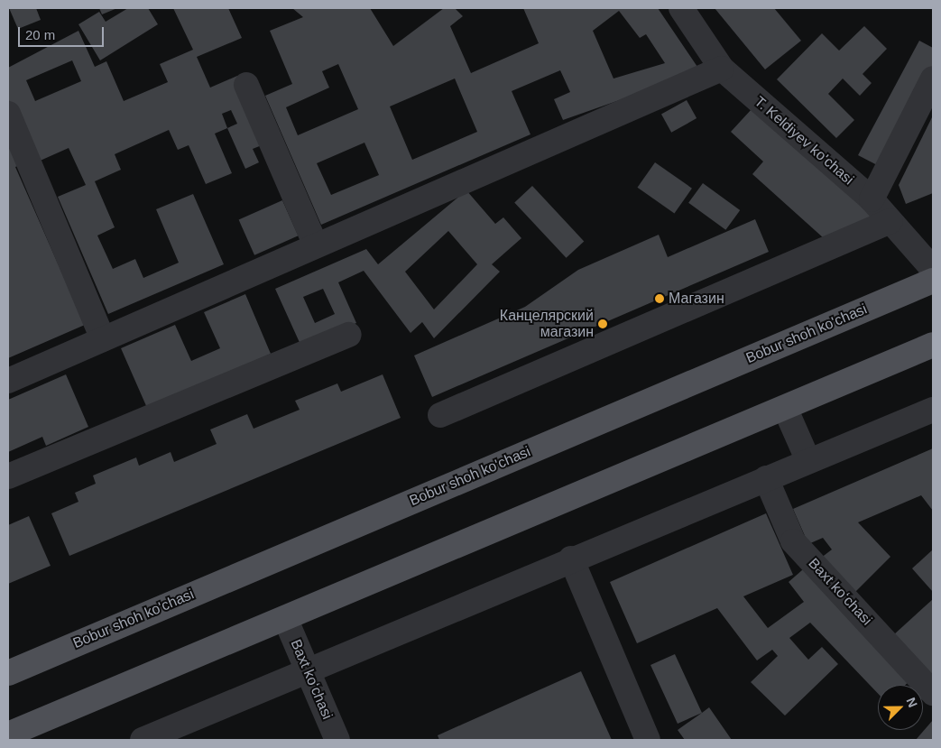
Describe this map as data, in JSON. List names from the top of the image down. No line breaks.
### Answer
{"streets":{"main road":["Bobur shoh ko'chasi"],"street":["T. Keldiyev ko'chasi","Baxt koʻchasi"]},"places":["Магазин","Канцелярский магазин"],"scale_bar":"20 m","north":"top right"}
